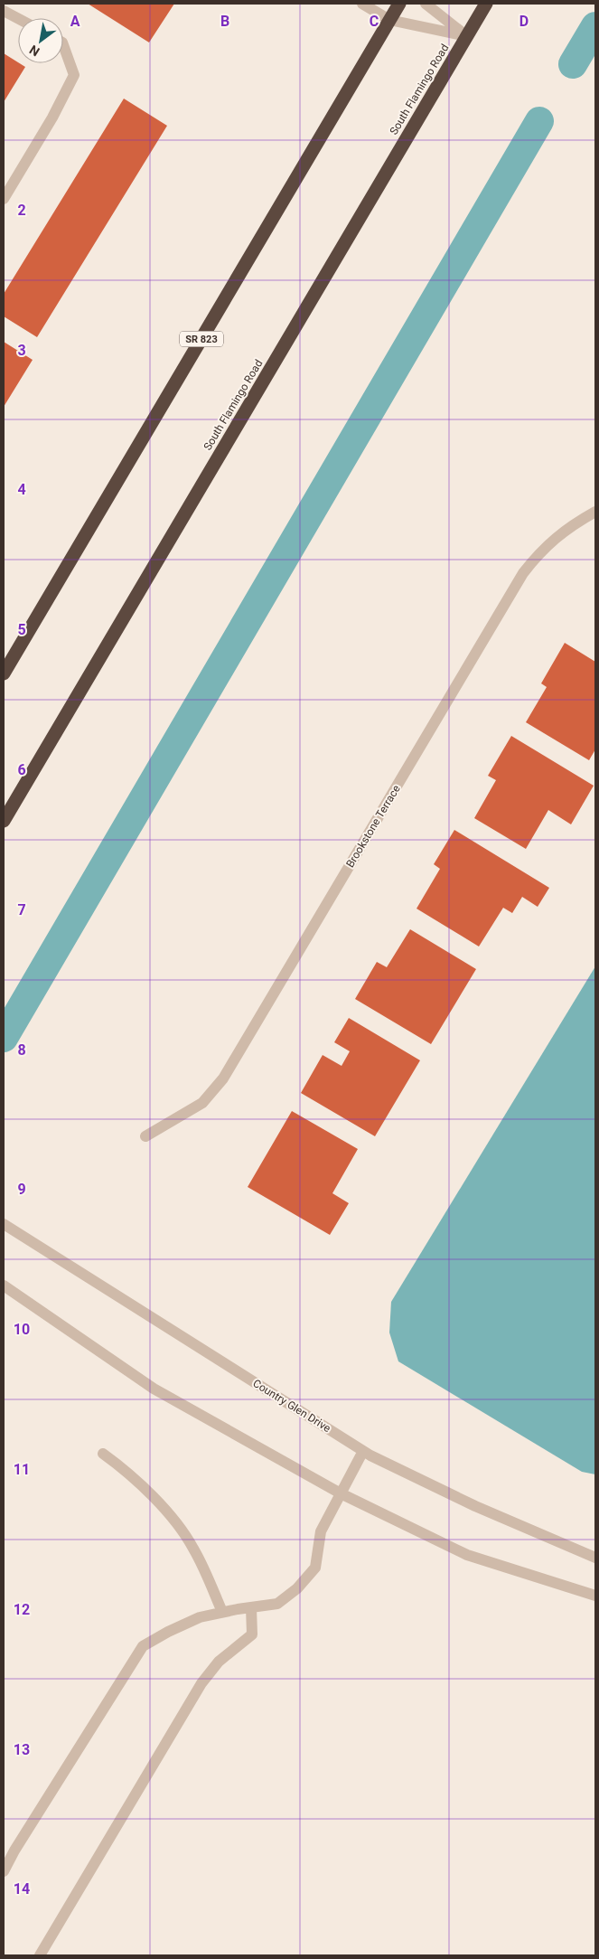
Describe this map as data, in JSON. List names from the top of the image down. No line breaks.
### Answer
{"streets":{"highway":["South Flamingo Road","SR 823"],"street":["Brookstone Terrace","Country Glen Drive"]},"north":"bottom left","grid":{"columns":["A","B","C","D"],"rows":["2","3","4","5","6","7","8","9","10","11","12","13","14"]}}
